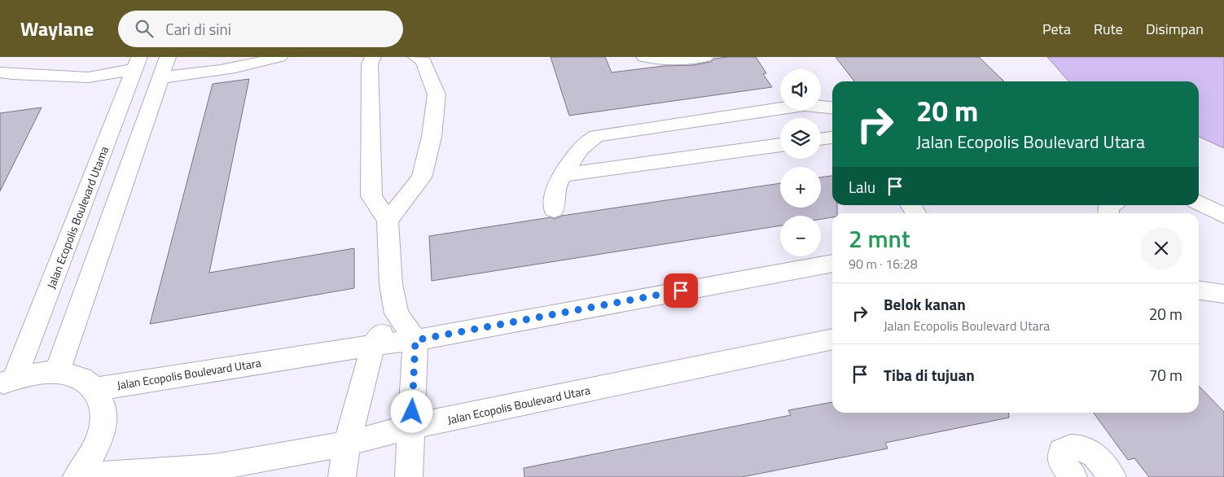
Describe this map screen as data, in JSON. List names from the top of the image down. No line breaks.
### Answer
{"streets":{"street":["Jalan Ecopolis Boulevard Utama","Jalan Ecopolis Boulevard Utara"]},"page":{"header":"Waylane","search":"Cari di sini","nav":["Peta","Rute","Disimpan"],"map_buttons":["+","−"],"turn":["20 m","Jalan Ecopolis Boulevard Utara"],"then":"Lalu","heading":["2 mnt","90 m · 16:28"],"list":[{"name":"Belok kanan","note":"Jalan Ecopolis Boulevard Utara","value":"20 m"},{"name":"Tiba di tujuan","value":"70 m"}]}}
